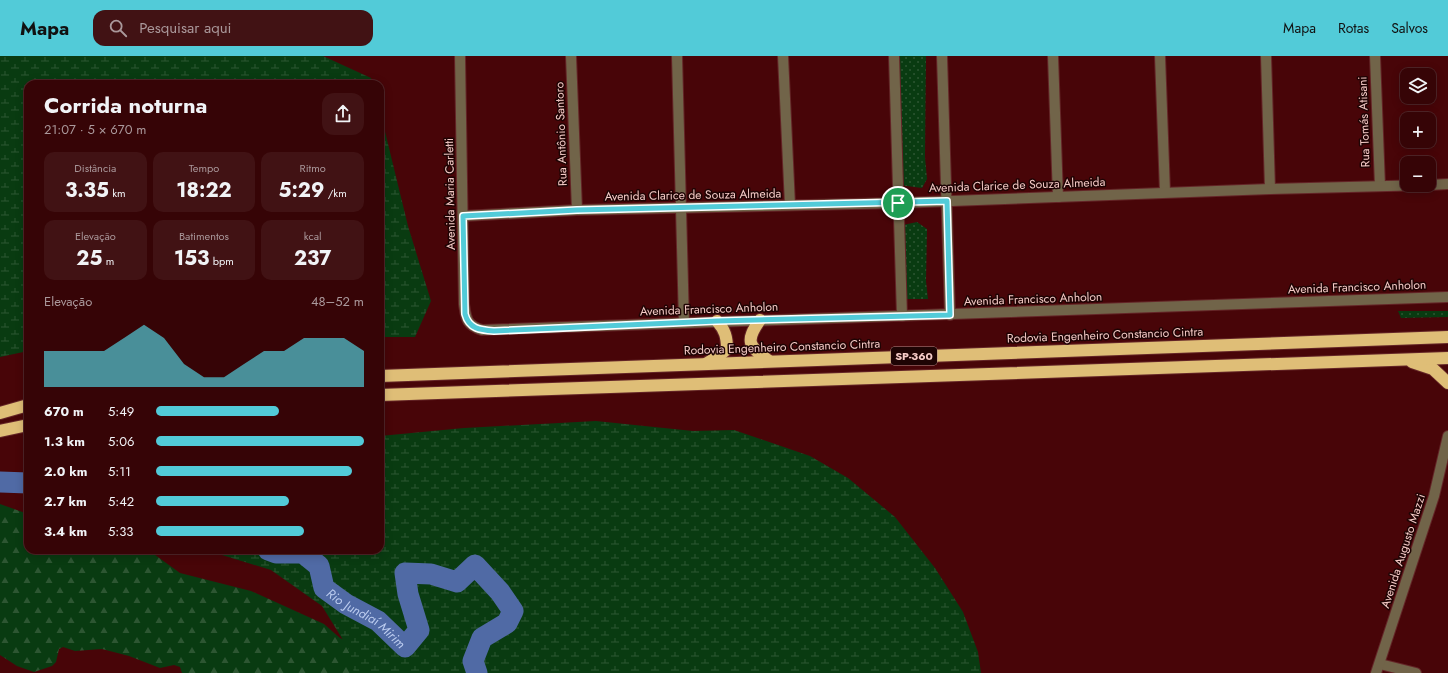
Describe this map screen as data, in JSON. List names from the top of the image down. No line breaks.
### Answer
{"streets":{"highway":["Rodovia Engenheiro Constancio Cintra","SP-360"],"street":["Rua Tomás Atisani","Rua Antônio Santoro","Avenida Clarice de Souza Almeida","Avenida Maria Carletti","Avenida Francisco Anholon","Avenida Augusto Mazzi"]},"crossings":[["Rua Tomás Atisani","Avenida Clarice de Souza Almeida"],["Rua Antônio Santoro","Avenida Clarice de Souza Almeida"],["Avenida Clarice de Souza Almeida","Avenida Maria Carletti"],["Avenida Maria Carletti","Avenida Francisco Anholon"]],"water":["Rio Jundiaí Mirim"],"page":{"header":"Mapa","search":"Pesquisar aqui","nav":["Mapa","Rotas","Salvos"],"map_buttons":["+","−"],"heading":["Corrida noturna","21:07 · 5 × 670 m"],"stats":[["Distância","3.35 km"],["Tempo","18:22"],["Ritmo","5:29 /km"],["Elevação","25 m"],["Batimentos","153 bpm"],["kcal","237"]],"chart":["Elevação","48–52 m"],"list":[{"name":"670 m","note":"5:49"},{"name":"1.3 km","note":"5:06"},{"name":"2.0 km","note":"5:11"},{"name":"2.7 km","note":"5:42"},{"name":"3.4 km","note":"5:33"}]}}
